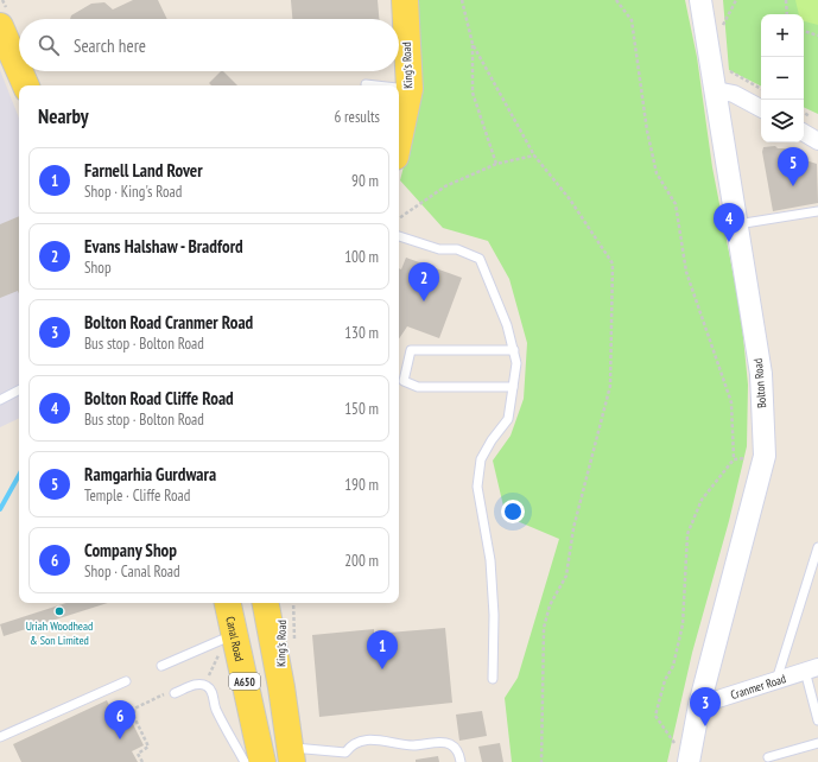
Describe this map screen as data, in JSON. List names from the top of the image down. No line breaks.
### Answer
{"streets":{"main road":["King's Road","Canal Road","A650"],"street":["Bolton Road","Cranmer Road"]},"crossings":[["Bolton Road","Cranmer Road"]],"places":["Uriah Woodhead & Son Limited"],"page":{"map_buttons":["+","−"],"search":"Search here","heading":["Nearby","6 results"],"pins":["5","4","2","1","3","6"],"list":[{"mark":"1","name":"Farnell Land Rover","note":"Shop · King's Road","value":"90 m"},{"mark":"2","name":"Evans Halshaw - Bradford","note":"Shop","value":"100 m"},{"mark":"3","name":"Bolton Road Cranmer Road","note":"Bus stop · Bolton Road","value":"130 m"},{"mark":"4","name":"Bolton Road Cliffe Road","note":"Bus stop · Bolton Road","value":"150 m"},{"mark":"5","name":"Ramgarhia Gurdwara","note":"Temple · Cliffe Road","value":"190 m"},{"mark":"6","name":"Company Shop","note":"Shop · Canal Road","value":"200 m"}]}}
